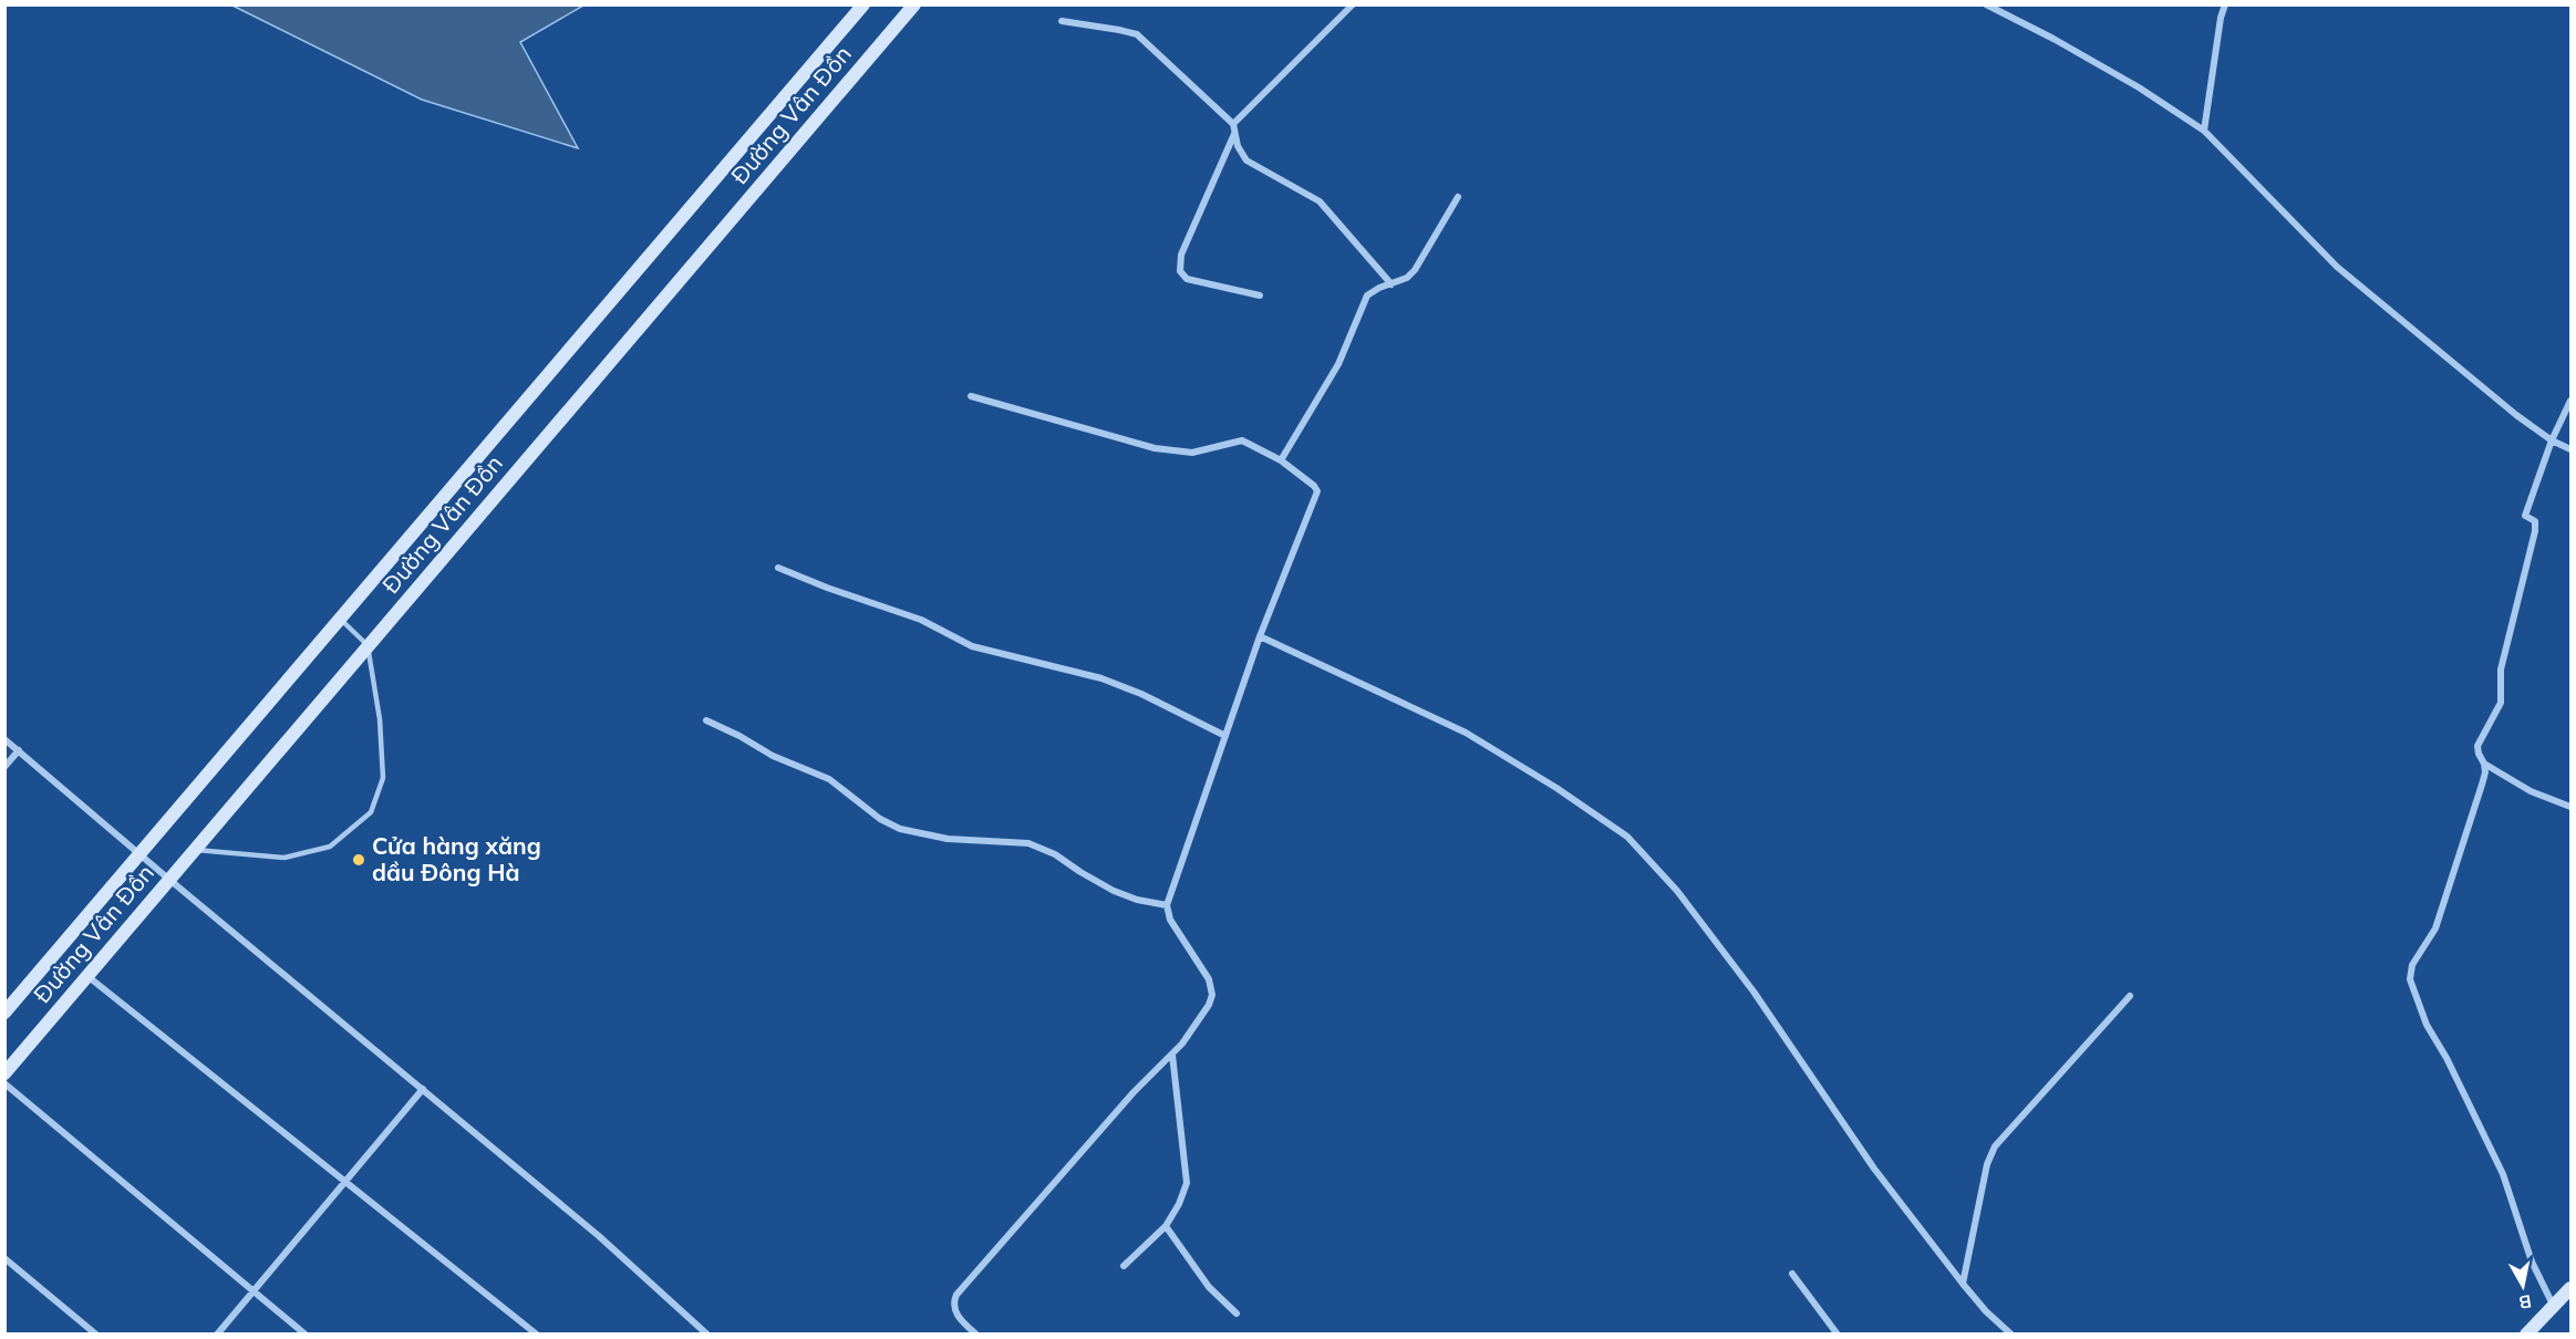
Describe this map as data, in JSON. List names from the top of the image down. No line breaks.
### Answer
{"streets":{"main road":["Đường Vân Đồn"]},"places":["Cửa hàng xăng dầu Đông Hà"],"north":"bottom"}
